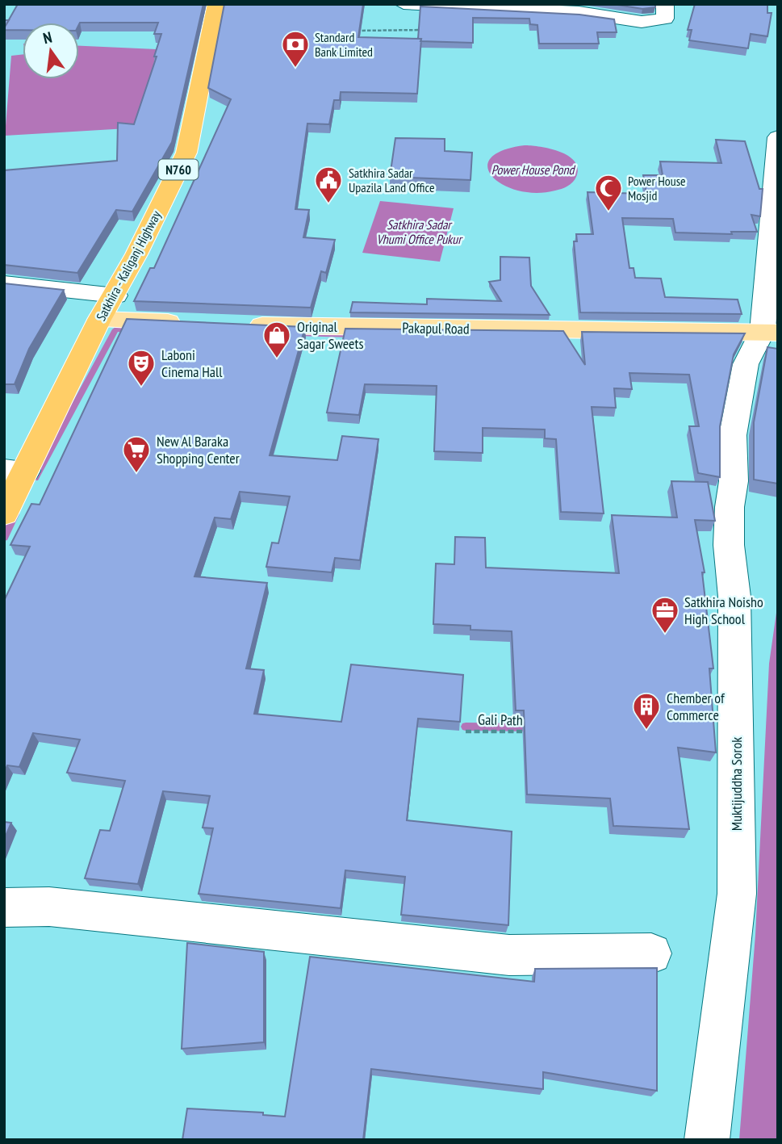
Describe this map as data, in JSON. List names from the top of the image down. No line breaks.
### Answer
{"streets":{"highway":["N760","Satkhira - Kaliganj Highway"],"main road":["Pakapul Road"],"street":["Muktijuddha Sorok"],"path":["Gali Path"]},"crossings":[["Pakapul Road","Muktijuddha Sorok"]],"water":["Power House Pond","Satkhira Sadar Vhumi Office Pukur"],"places":{"bank":["Standard Bank Limited"],"public building":["Satkhira Sadar Upazila Land Office"],"mosque":["Power House Mosjid"],"shop":["Original Sagar Sweets"],"theatre":["Laboni Cinema Hall"],"supermarket":["New Al Baraka Shopping Center"],"office":["Satkhira Noisho High School"],"building":["Chember of Commerce"]},"north":"top"}
